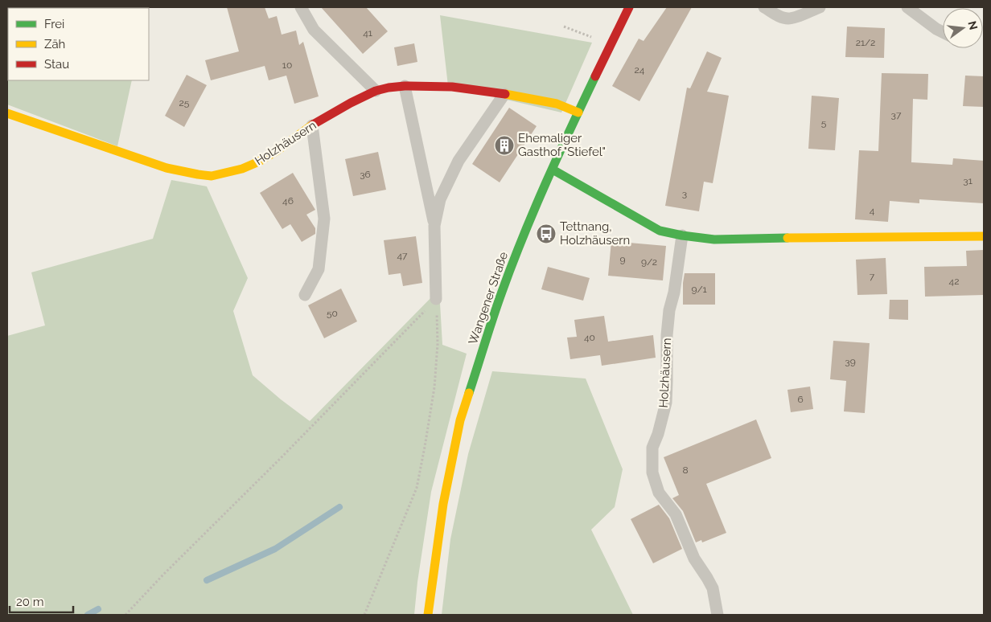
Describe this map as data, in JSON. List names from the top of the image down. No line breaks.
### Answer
{"streets":{"street":["Holzhäusern","Wangener Straße"]},"crossings":[["Holzhäusern","Wangener Straße"]],"places":{"building":["Ehemaliger Gasthof \"Stiefel\""],"bus stop":["Tettnang, Holzhäusern"]},"house_numbers":["41","21/2","10","24","25","37","5","36","31","3","46","4","47","9","9/2","7","42","9/1","50","40","39","6","8"],"legend":["Frei","Zäh","Stau"],"scale_bar":"20 m","north":"right"}
